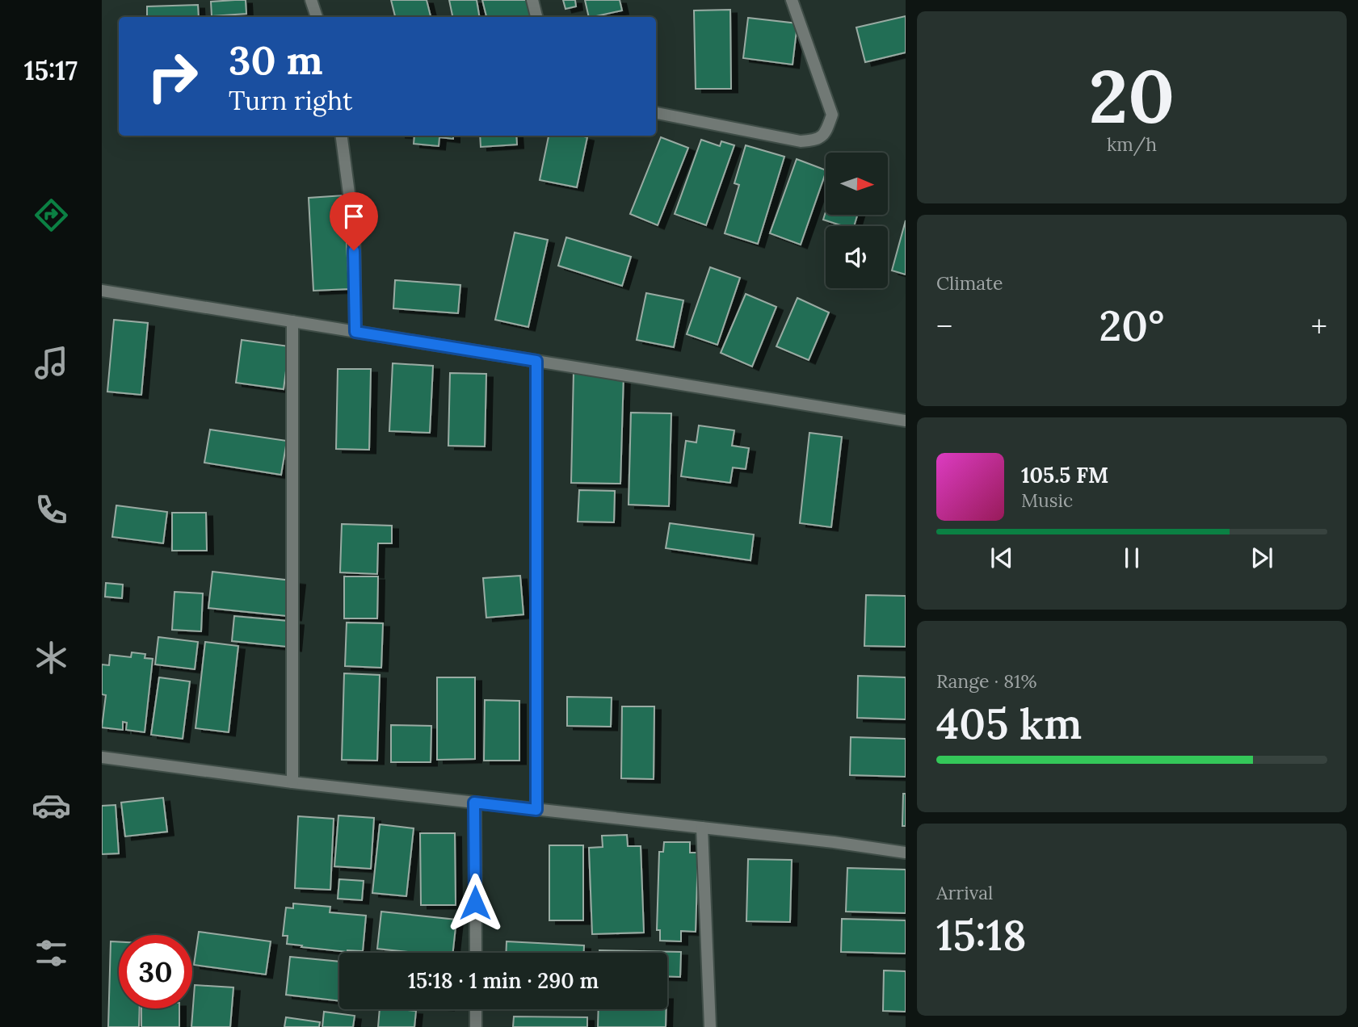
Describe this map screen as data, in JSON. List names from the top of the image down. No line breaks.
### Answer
{"north":"right","page":{"tabs":"15:17","tile":[["20","km/h"],"Climate",["Range · 81%","405 km"],["Arrival","15:18"]],"turn":["30 m","Turn right"],"heat":["−","20°","+"],"song":["105.5 FM","Music"],"limit":"30","trip":"15:18 · 1 min · 290 m"}}
